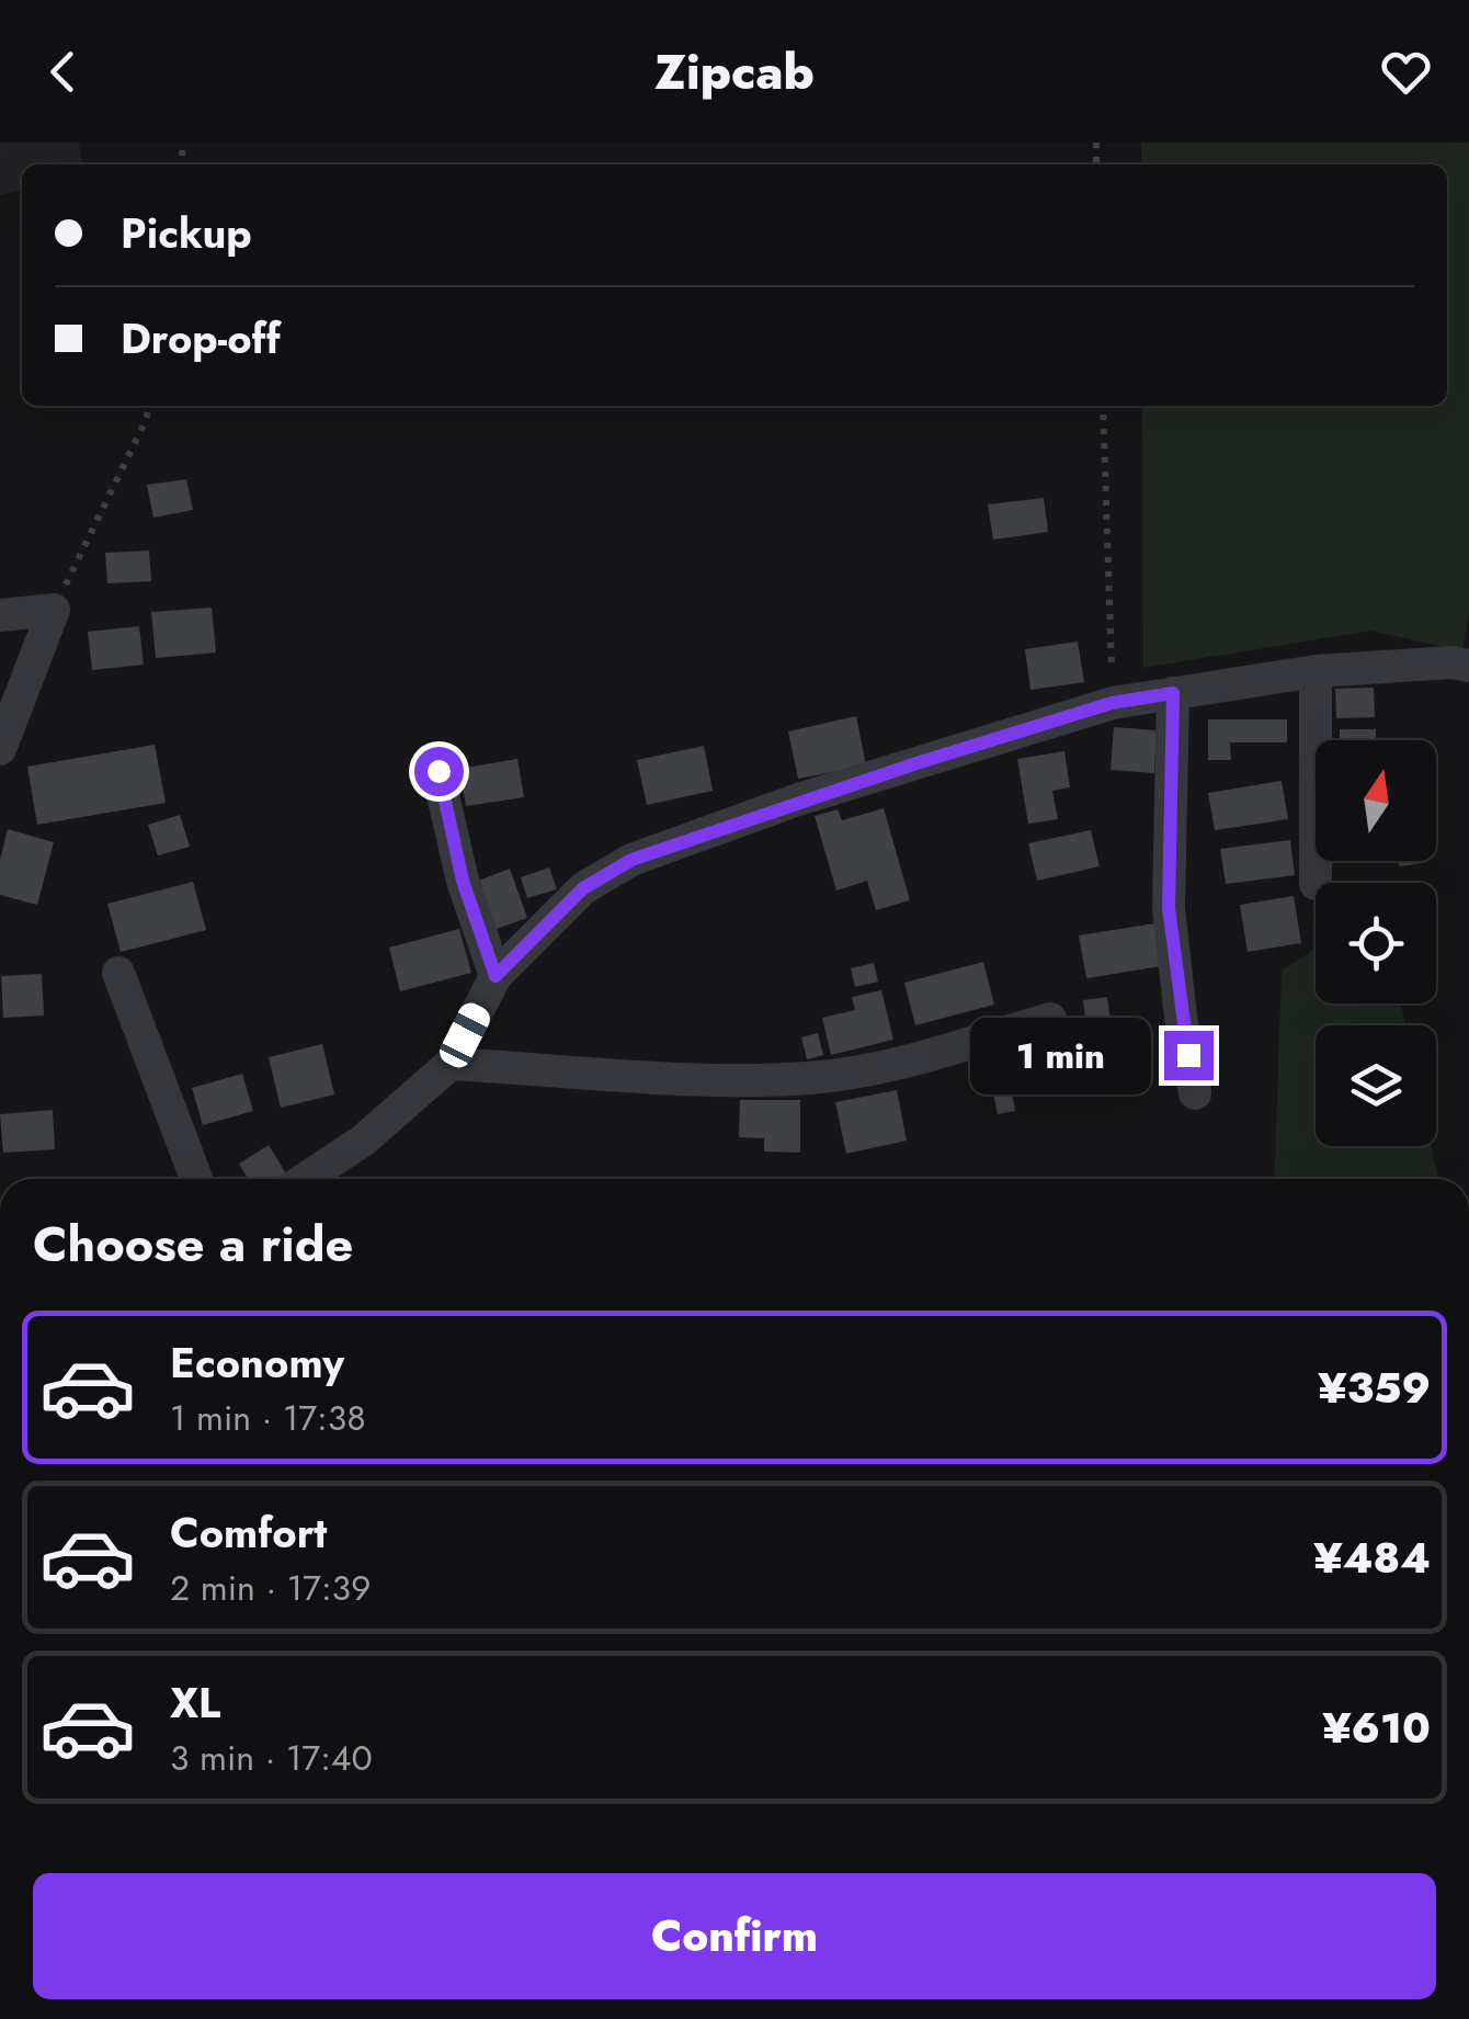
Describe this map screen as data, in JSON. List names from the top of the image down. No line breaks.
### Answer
{"north":"top","page":{"header":"Zipcab","banner":["Pickup","Drop-off"],"bubble":"1 min","heading":"Choose a ride","list":[{"name":"Economy","note":"1 min · 17:38","value":"¥359"},{"name":"Comfort","note":"2 min · 17:39","value":"¥484"},{"name":"XL","note":"3 min · 17:40","value":"¥610"}],"buttons":"Confirm"}}
